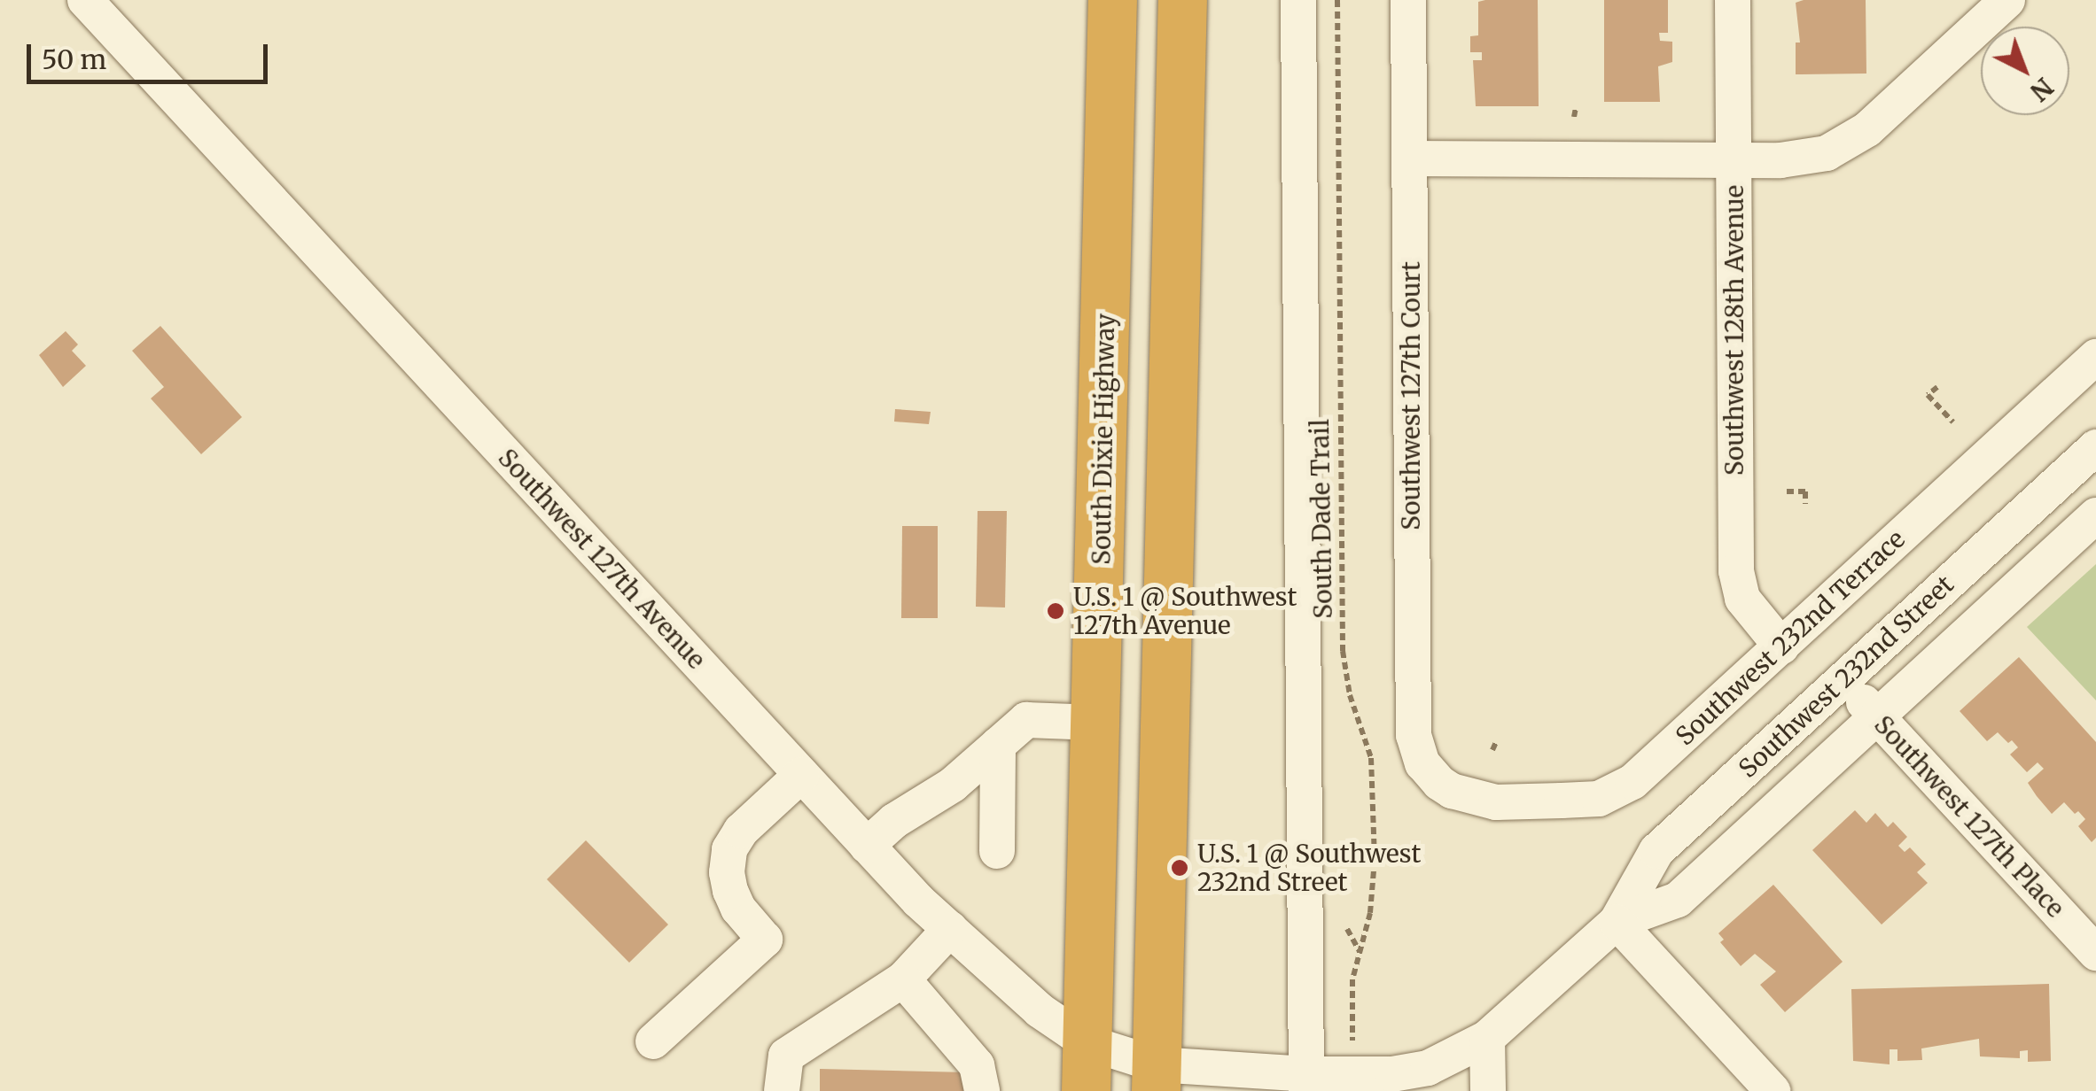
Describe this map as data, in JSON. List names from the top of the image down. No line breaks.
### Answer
{"streets":{"highway":["South Dixie Highway"],"street":["Southwest 128th Avenue","Southwest 127th Court","Southwest 127th Avenue","Southwest 232nd Terrace","Southwest 232nd Street","Southwest 127th Place"],"path":["South Dade Trail"]},"crossings":[["Southwest 128th Avenue","Southwest 232nd Terrace"],["Southwest 127th Court","Southwest 232nd Terrace"],["South Dixie Highway","Southwest 127th Avenue"],["Southwest 127th Avenue","Southwest 232nd Street"],["Southwest 232nd Street","Southwest 127th Place"]],"places":["U.S. 1 @ Southwest 127th Avenue","U.S. 1 @ Southwest 232nd Street"],"scale_bar":"50 m","north":"bottom right"}
